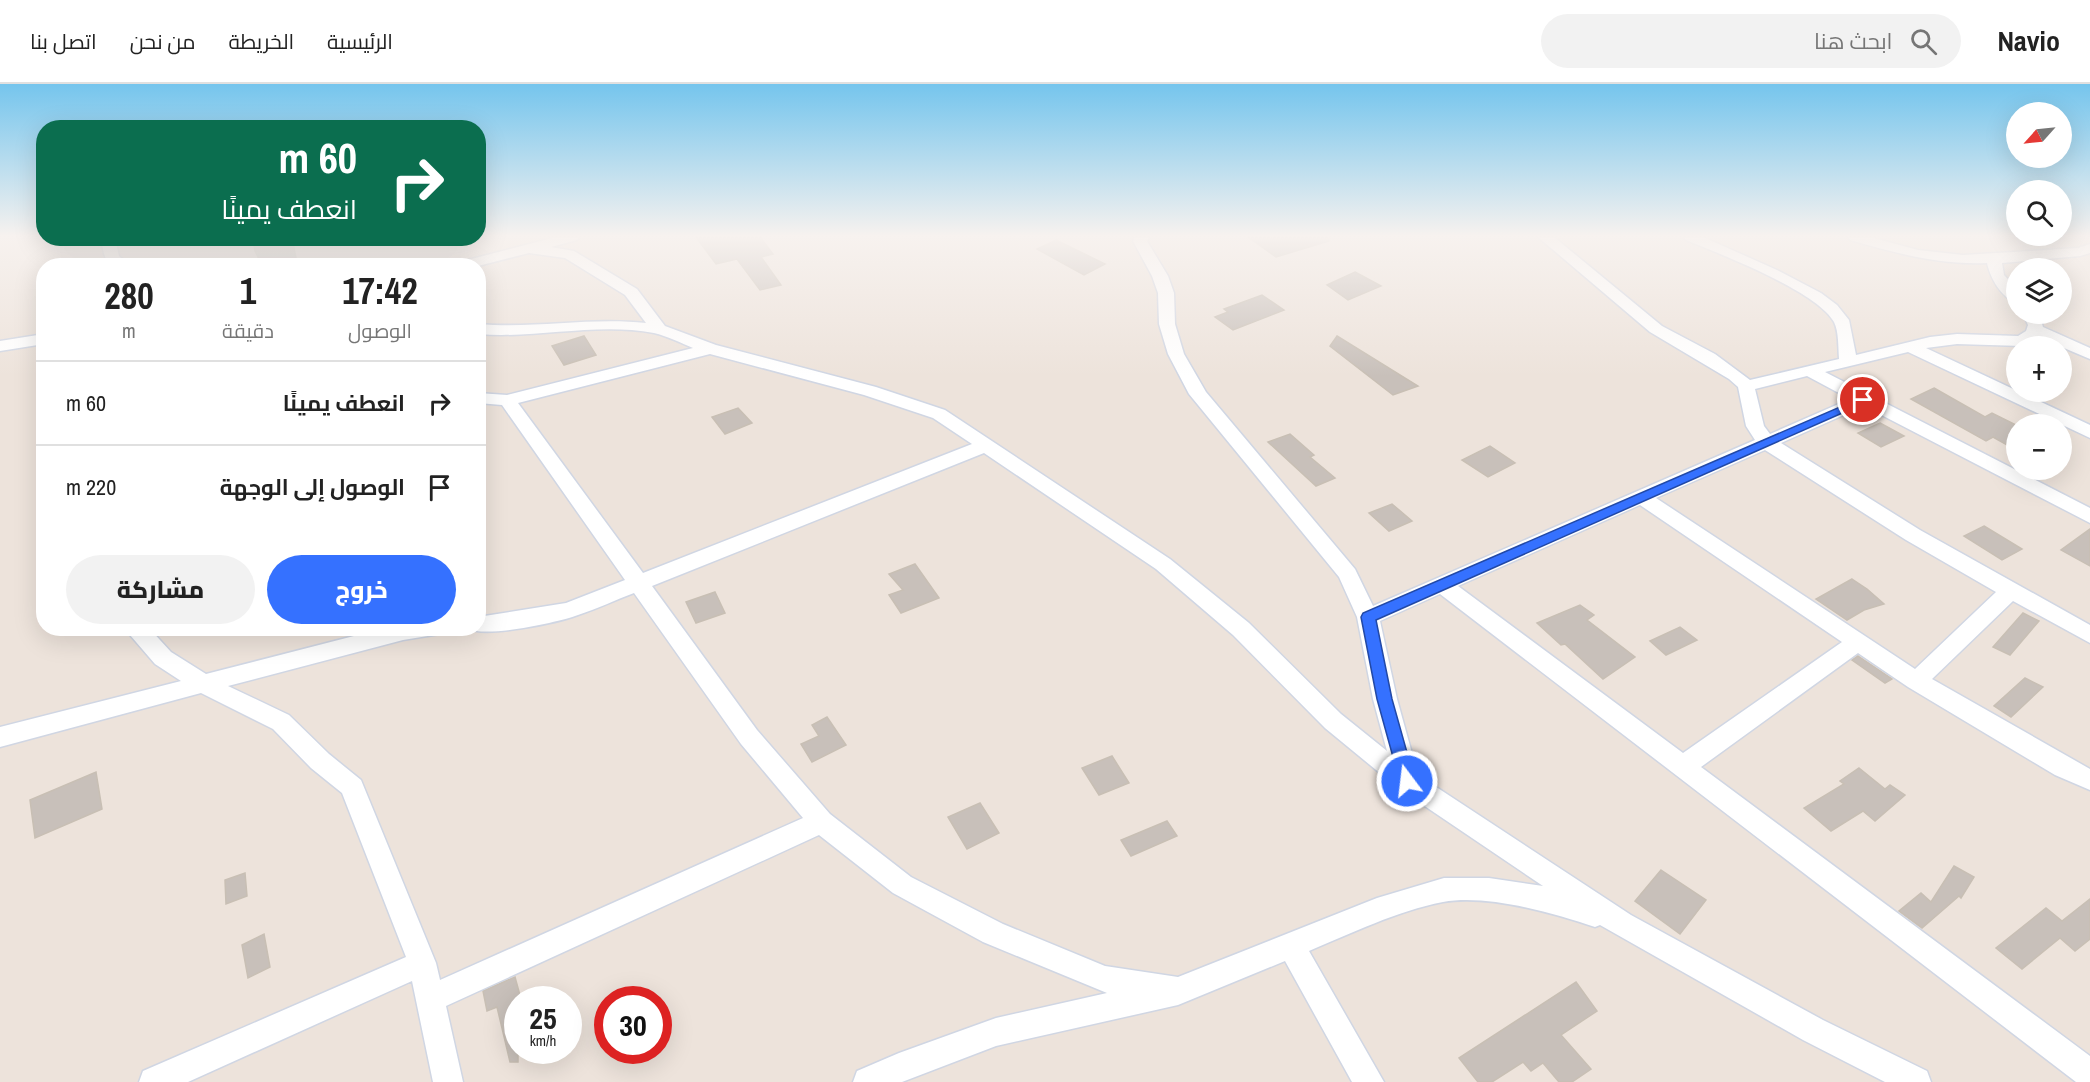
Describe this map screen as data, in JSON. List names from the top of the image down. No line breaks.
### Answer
{"north":"bottom left","page":{"header":"Navio","search":"ابحث هنا","nav":["الرئيسية","الخريطة","من نحن","اتصل بنا"],"map_buttons":["+","−"],"turn":["60 m","انعطف يمينًا"],"eta":["17:42","الوصول","1","دقيقة","280","m"],"list":[{"name":"انعطف يمينًا","value":"60 m"},{"name":"الوصول إلى الوجهة","value":"220 m"}],"buttons":["خروج","مشاركة"],"speed":"25 km/h","limit":"30"}}
